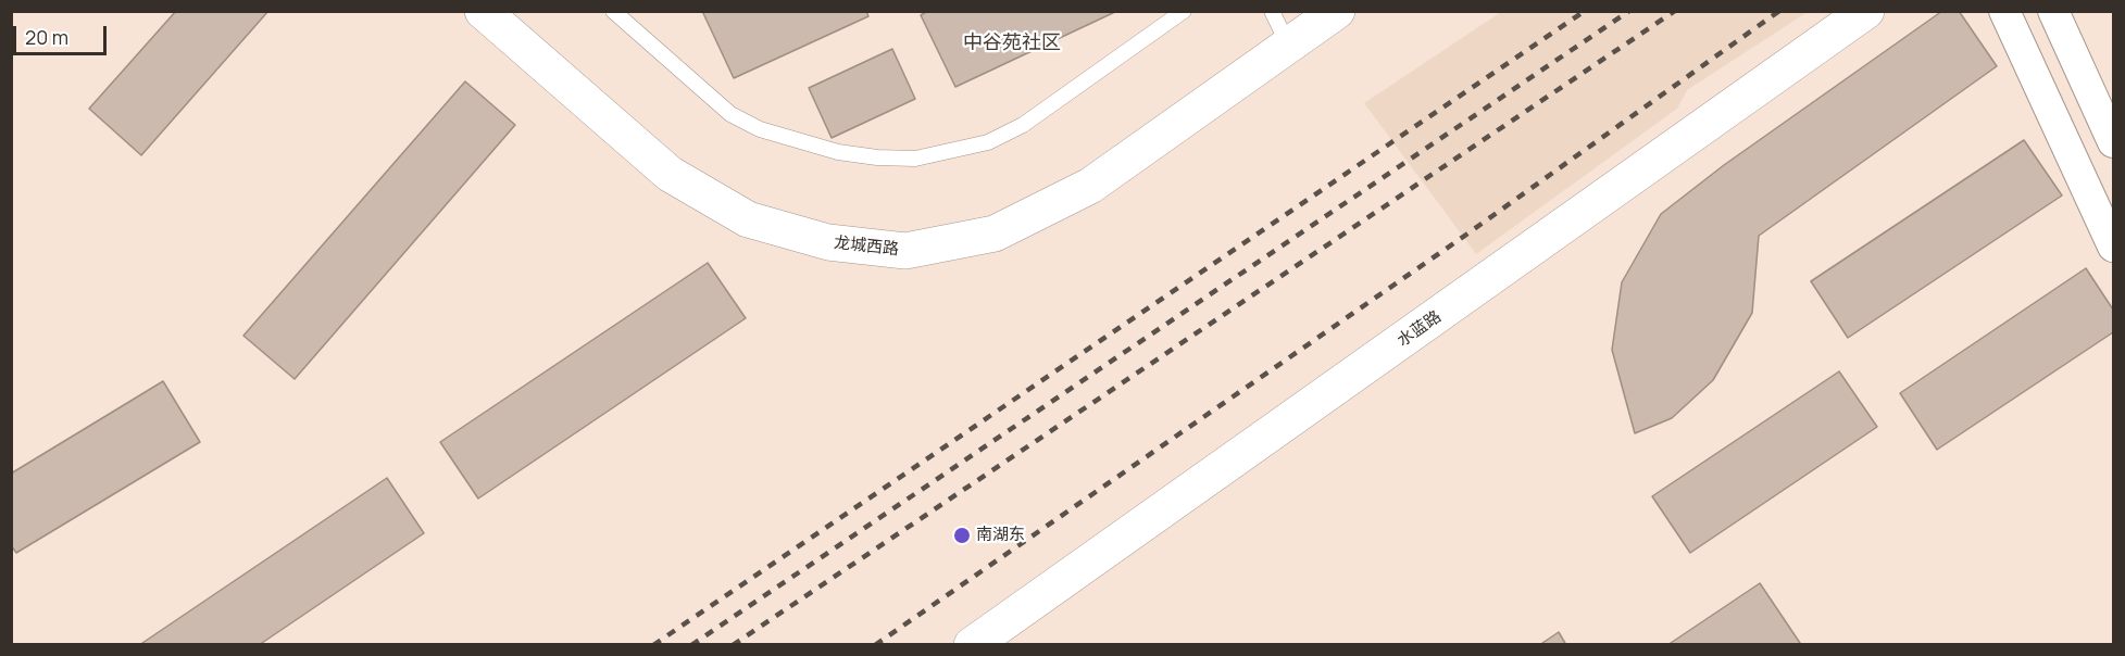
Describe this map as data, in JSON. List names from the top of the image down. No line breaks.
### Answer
{"streets":{"street":["龙城西路","水蓝路"]},"districts":["中谷苑社区"],"places":["南湖东"],"scale_bar":"20 m"}
